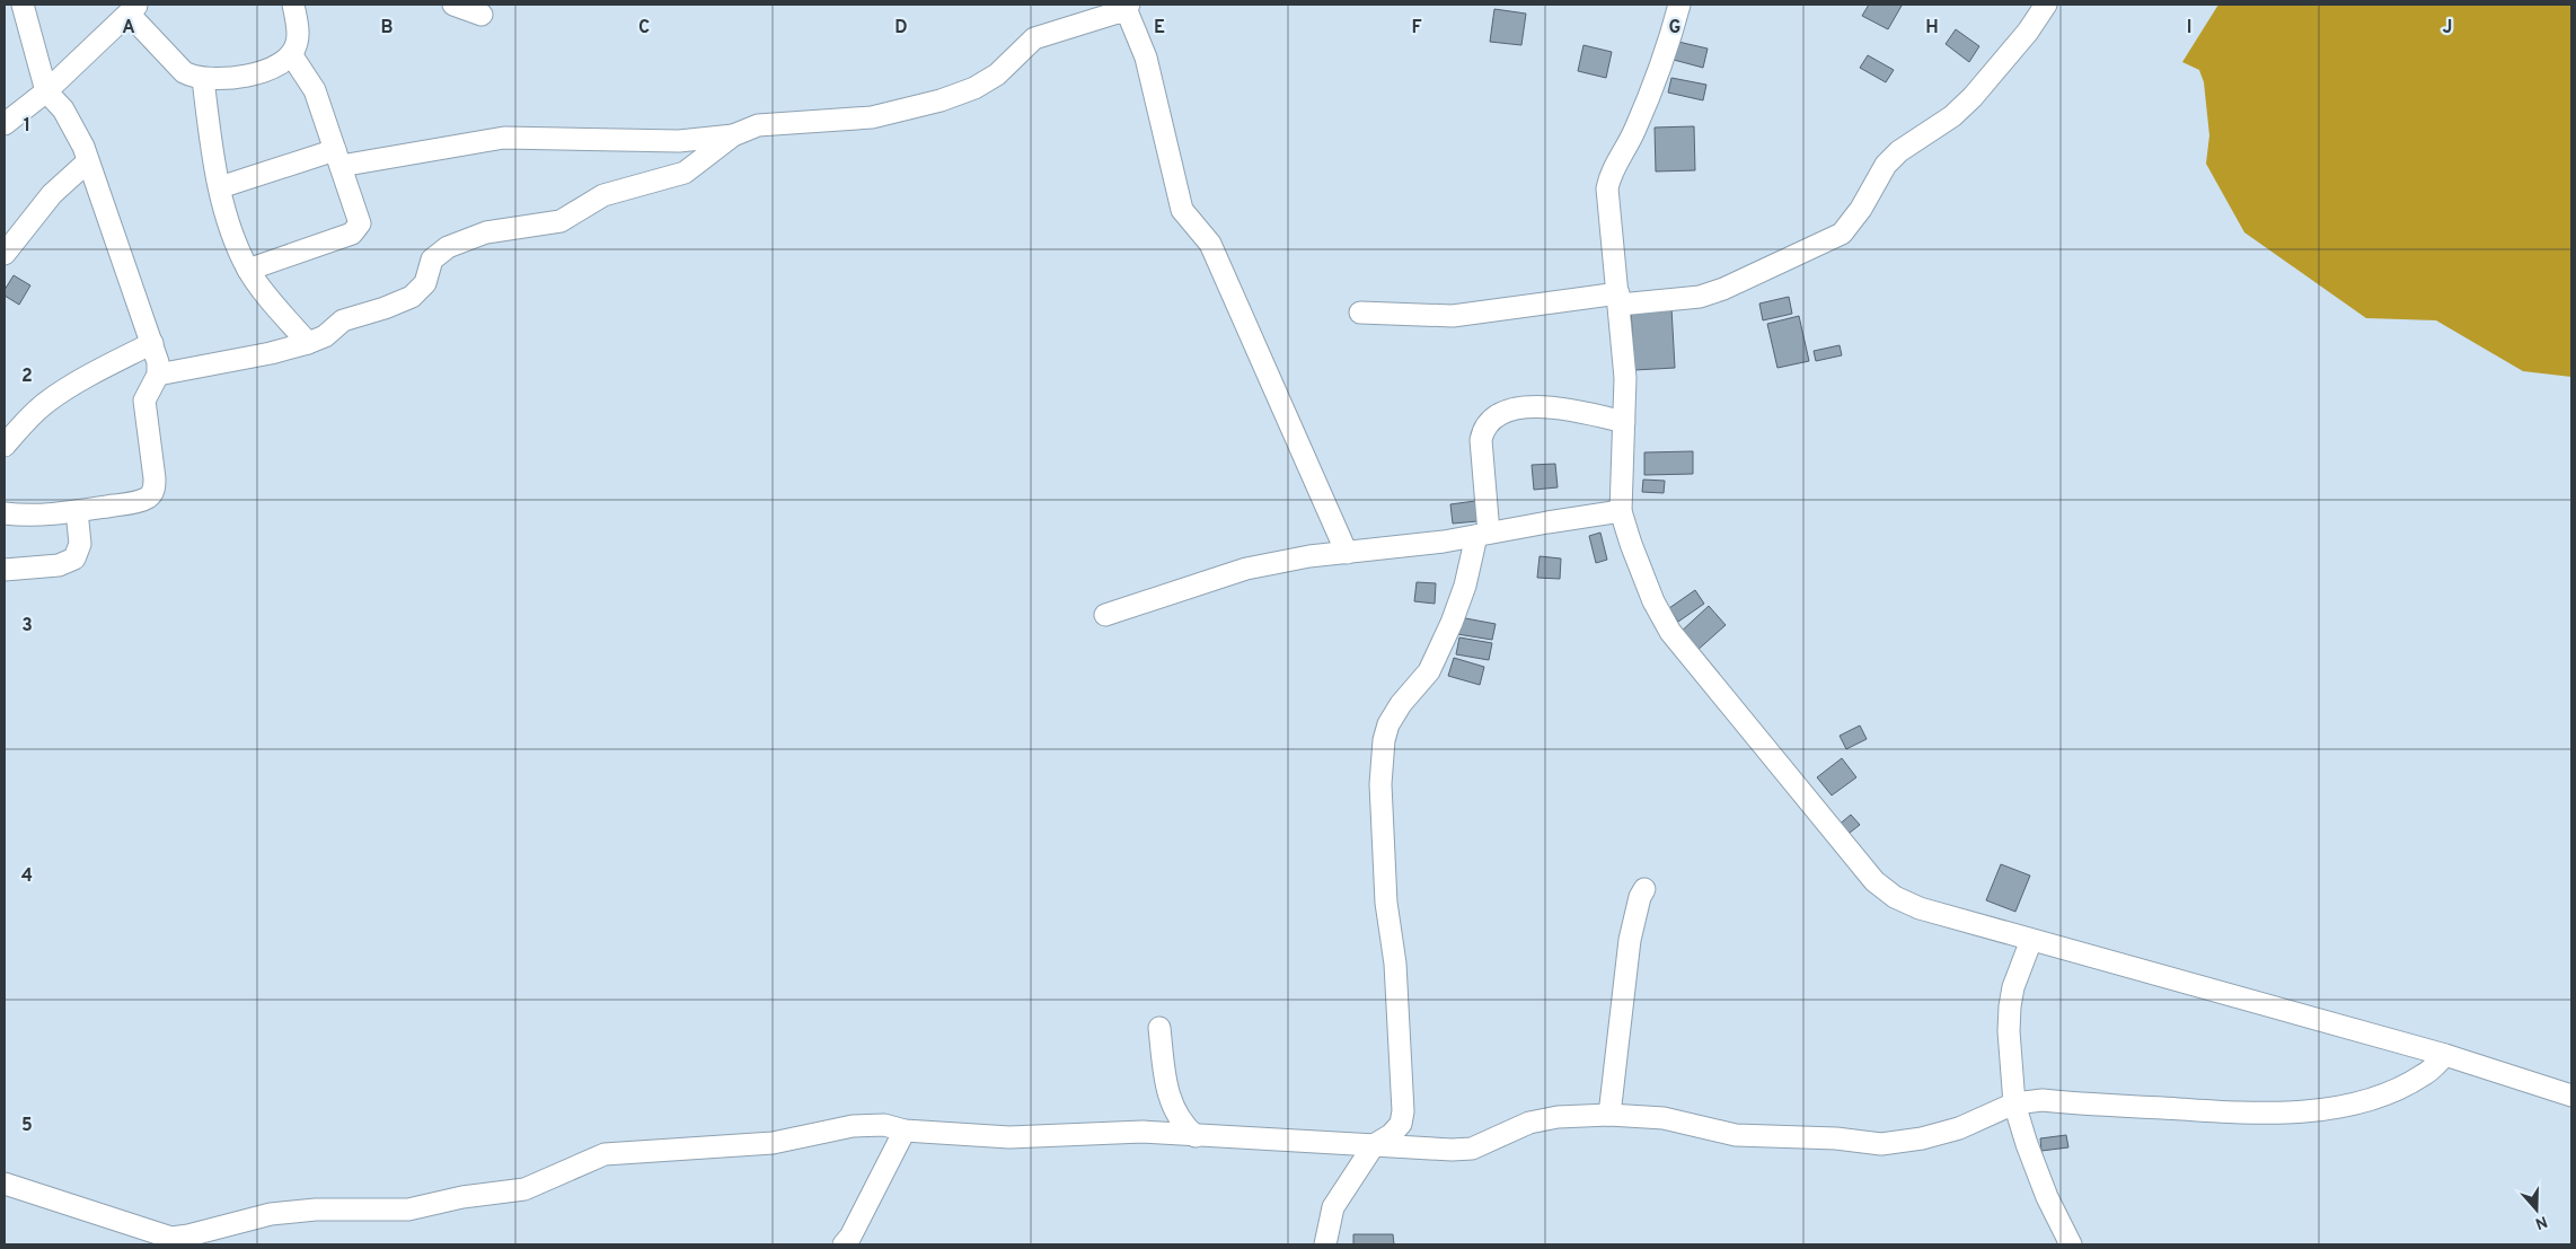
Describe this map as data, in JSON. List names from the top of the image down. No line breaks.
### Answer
{"north":"bottom","grid":{"columns":["A","B","C","D","E","F","G","H","I","J"],"rows":["1","2","3","4","5"]}}
